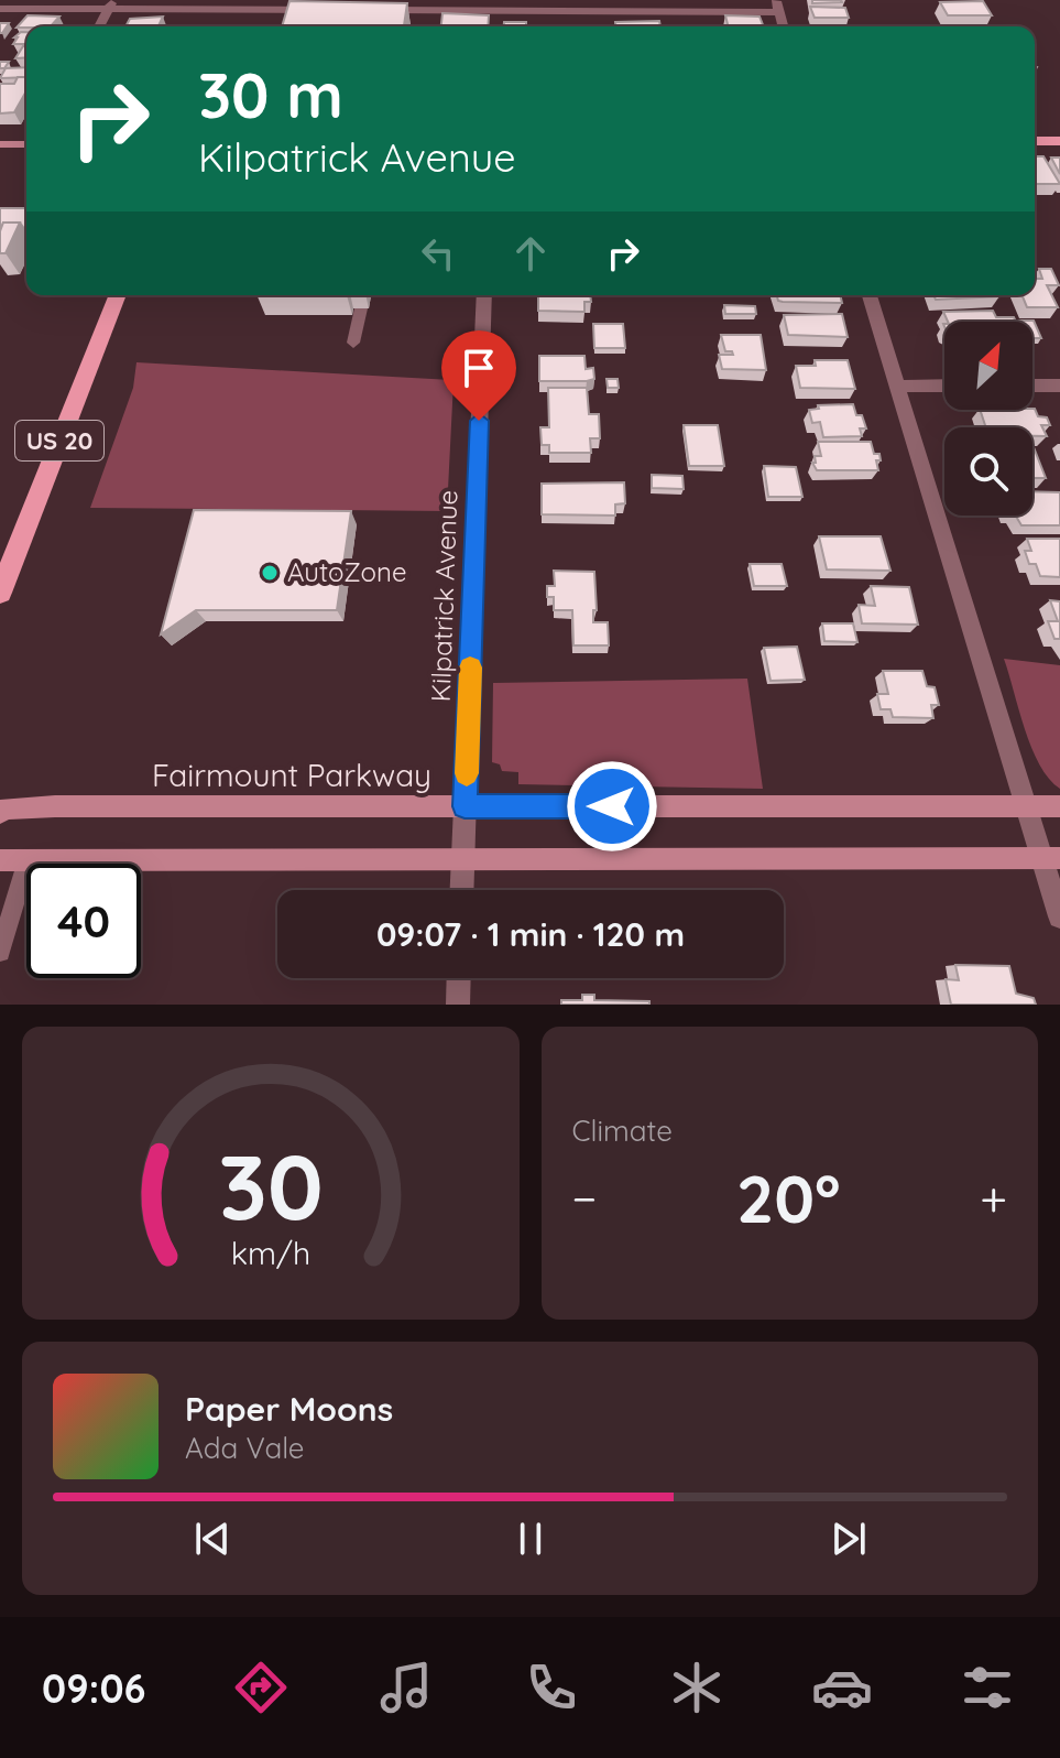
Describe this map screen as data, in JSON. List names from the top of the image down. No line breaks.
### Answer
{"streets":{"main road":["US 20"],"street":["Kilpatrick Avenue","Fairmount Parkway"]},"crossings":[["Kilpatrick Avenue","Fairmount Parkway"]],"places":["AutoZone"],"north":"top right","page":{"turn":["30 m","Kilpatrick Avenue"],"limit":"40","trip":"09:07 · 1 min · 120 m","tile":"Climate","heat":["−","20°","+"],"song":["Paper Moons","Ada Vale"],"tabs":"09:06","gauge":["30","km/h"]}}
